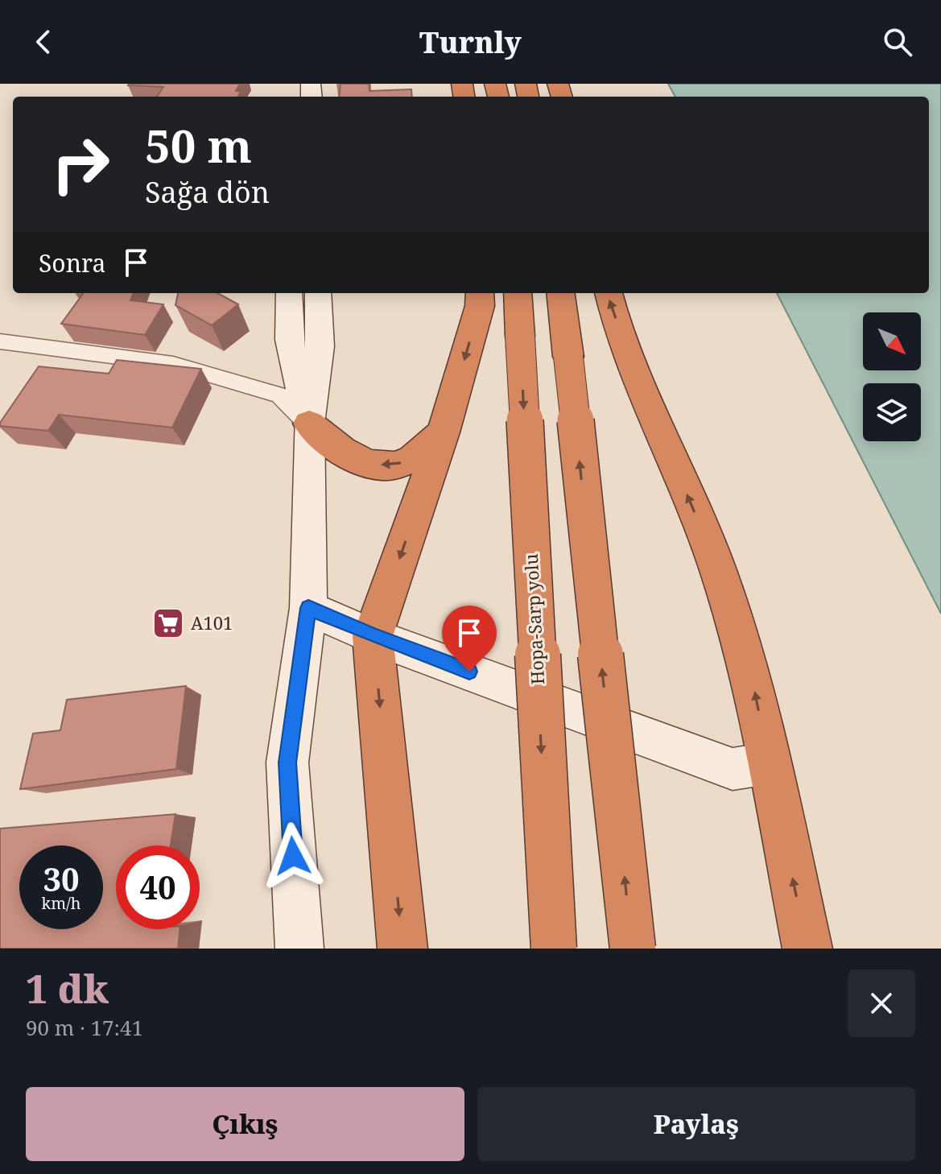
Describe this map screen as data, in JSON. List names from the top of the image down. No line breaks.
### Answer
{"streets":{"highway":["Hopa-Sarp yolu"]},"places":{"supermarket":["A101"]},"north":"bottom right","page":{"header":"Turnly","turn":["50 m","Sağa dön"],"then":"Sonra","speed":"30 km/h","limit":"40","heading":["1 dk","90 m · 17:41"],"buttons":["Çıkış","Paylaş"]}}
